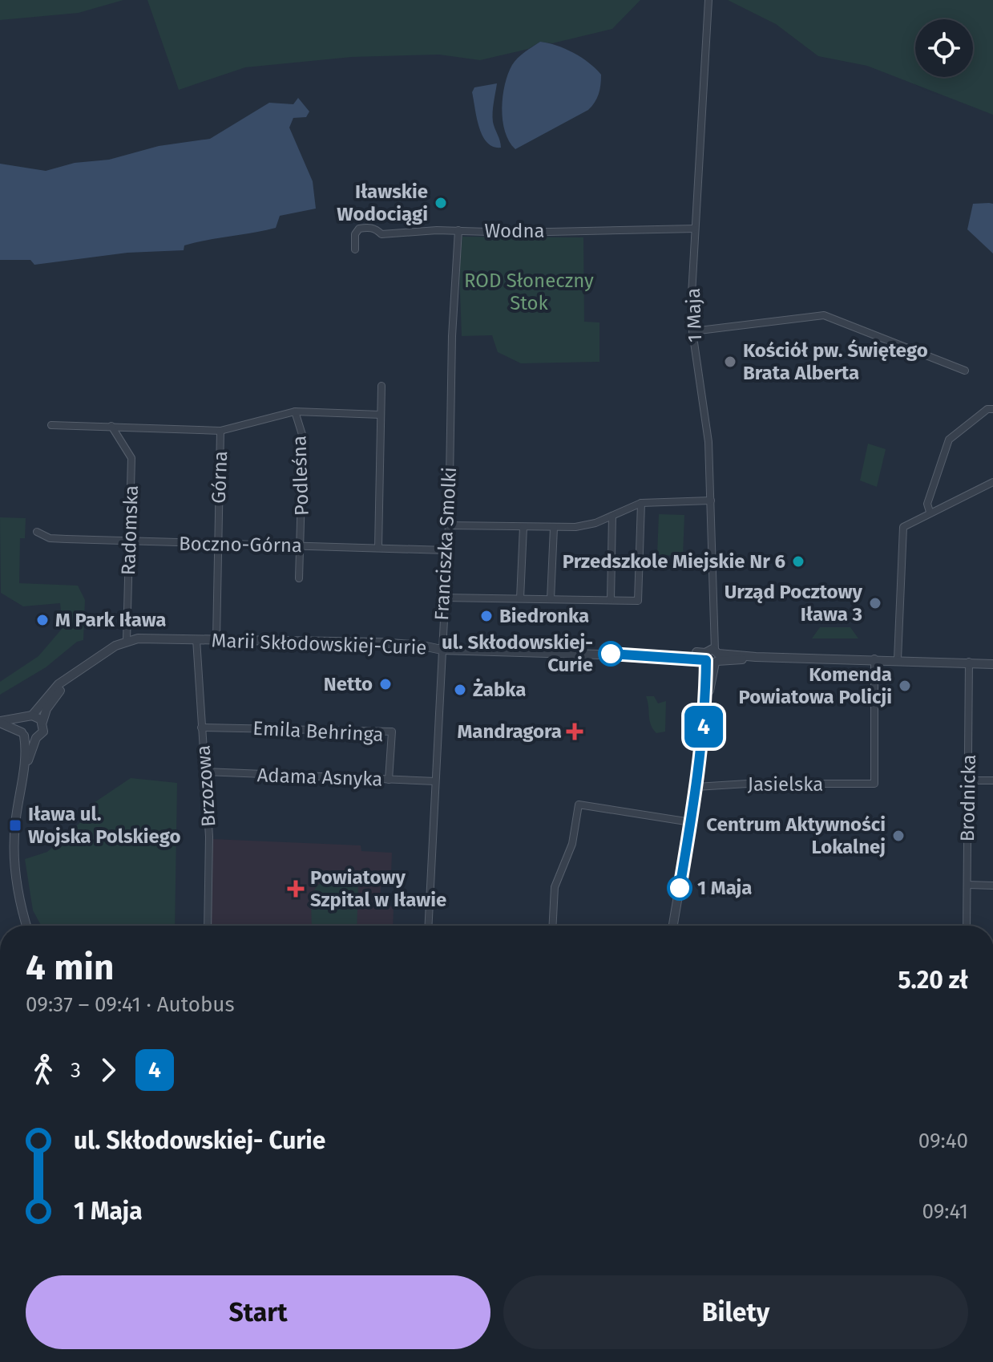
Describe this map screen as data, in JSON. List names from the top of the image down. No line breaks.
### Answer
{"streets":{"street":["Wodna","1 Maja","Podleśna","Górna","Radomska","Franciszka Smolki","Boczno-Górna","Marii Skłodowskiej-Curie","Emila Behringa","Adama Asnyka","Jasielska","Brzozowa","Brodnicka"]},"crossings":[["Wodna","1 Maja"],["Wodna","Franciszka Smolki"],["1 Maja","Marii Skłodowskiej-Curie"],["1 Maja","Jasielska"],["Podleśna","Boczno-Górna"],["Górna","Boczno-Górna"],["Górna","Marii Skłodowskiej-Curie"],["Radomska","Boczno-Górna"],["Radomska","Marii Skłodowskiej-Curie"],["Franciszka Smolki","Boczno-Górna"],["Franciszka Smolki","Marii Skłodowskiej-Curie"],["Franciszka Smolki","Adama Asnyka"],["Marii Skłodowskiej-Curie","Jasielska"],["Marii Skłodowskiej-Curie","Brzozowa"],["Marii Skłodowskiej-Curie","Brodnicka"],["Emila Behringa","Adama Asnyka"],["Emila Behringa","Brzozowa"],["Adama Asnyka","Brzozowa"]],"parks":["ROD Słoneczny Stok"],"places":{"other":["Iławskie Wodociągi","Kościół pw. Świętego Brata Alberta","Przedszkole Miejskie Nr 6","Urząd Pocztowy Iława 3","Biedronka","M Park Iława","ul. Skłodowskiej- Curie","Netto","Komenda Powiatowa Policji","Żabka","Centrum Aktywności Lokalnej","1 Maja"],"health":["Mandragora","Powiatowy Szpital w Iławie"],"transit":["Iława ul. Wojska Polskiego"]},"lines":["bus line 4"],"page":{"on_map":"4","heading":["4 min","09:37 – 09:41 · Autobus","5.20 zł"],"legs":["3","4"],"list":[{"name":"ul. Skłodowskiej- Curie","value":"09:40"},{"name":"1 Maja","value":"09:41"}],"buttons":["Start","Bilety"]}}
